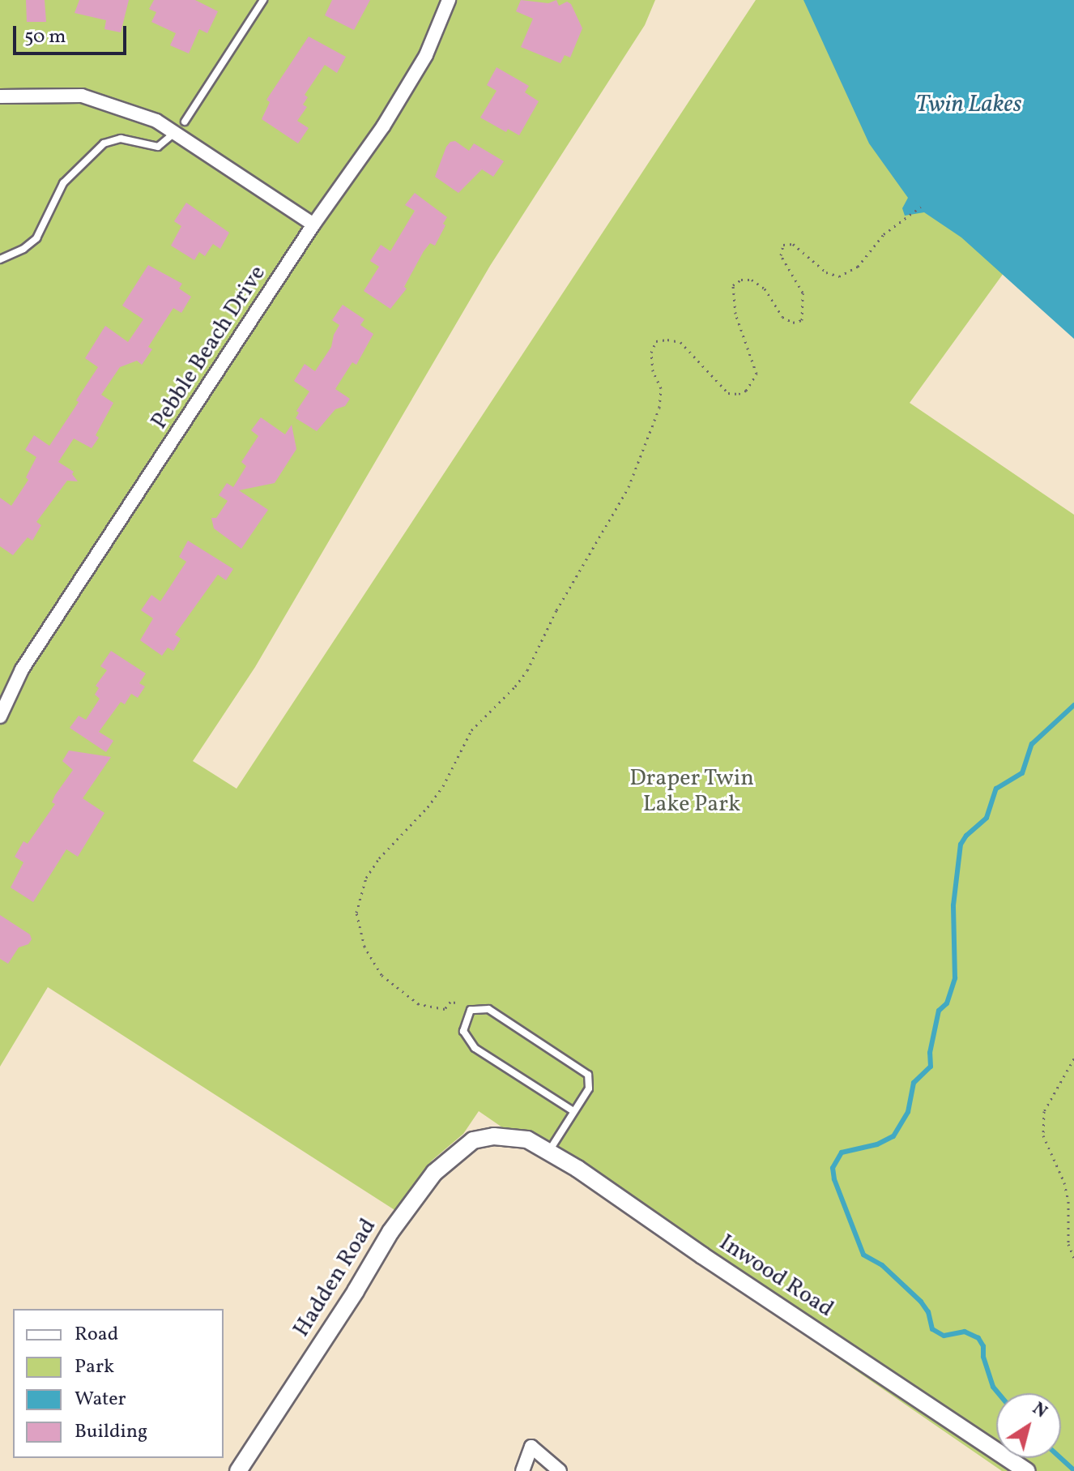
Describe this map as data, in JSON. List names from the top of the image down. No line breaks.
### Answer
{"streets":{"street":["Pebble Beach Drive","Inwood Road","Hadden Road"]},"crossings":[["Inwood Road","Hadden Road"]],"water":["Twin Lakes"],"parks":["Draper Twin Lake Park"],"legend":["Road","Park","Water","Building"],"scale_bar":"50 m","north":"top right"}
